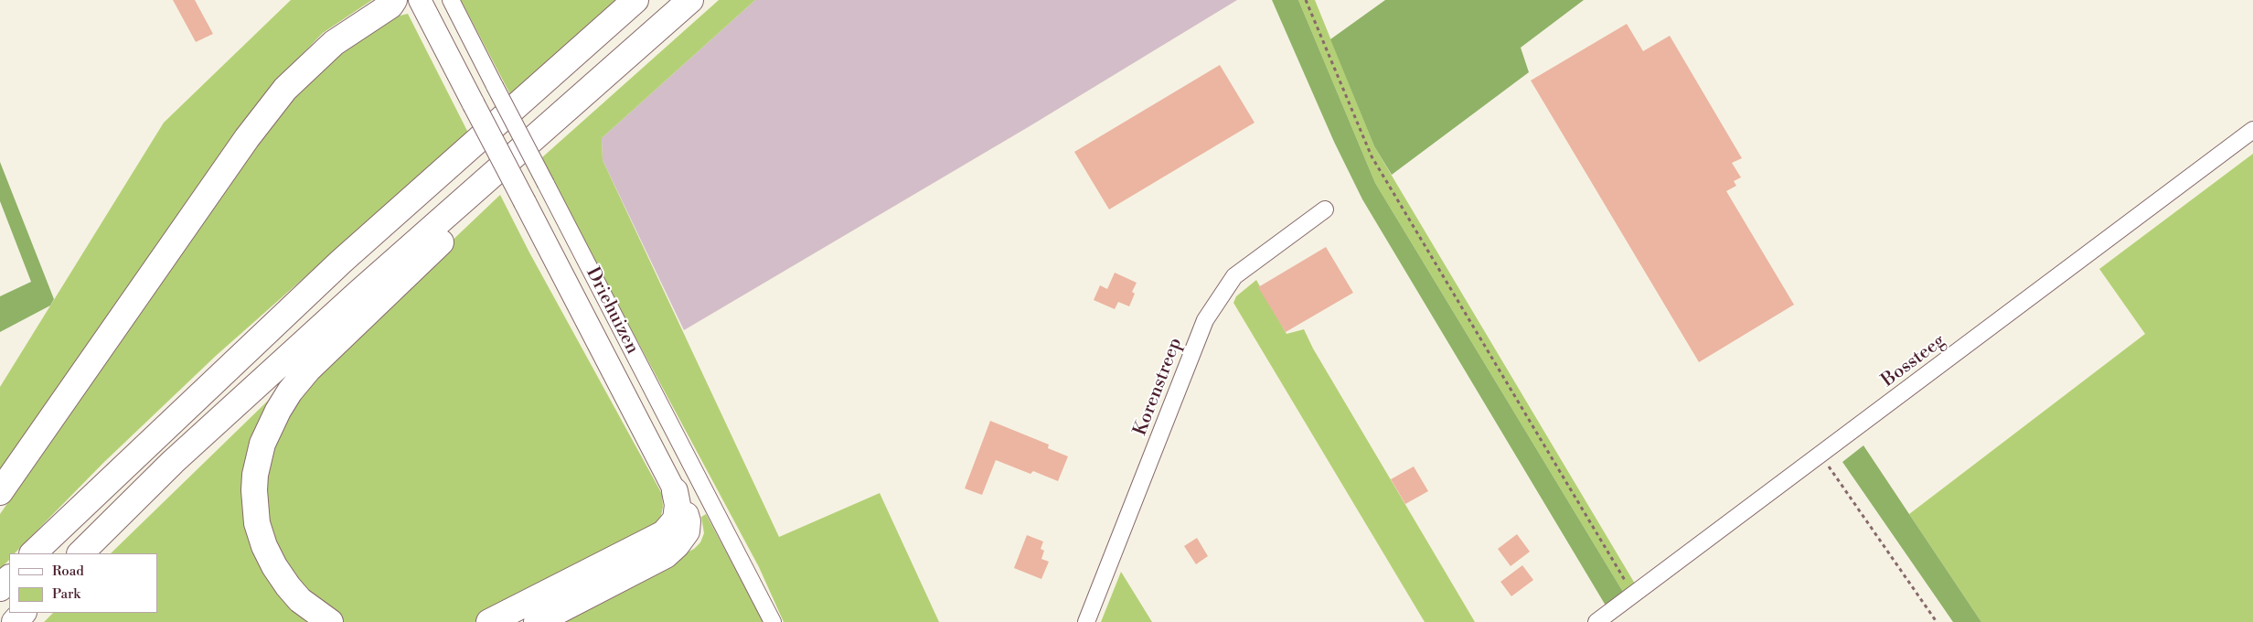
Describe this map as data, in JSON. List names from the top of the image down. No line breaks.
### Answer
{"streets":{"main road":["Driehuizen"],"street":["Bossteeg","Korenstreep"]},"legend":["Road","Park"]}
